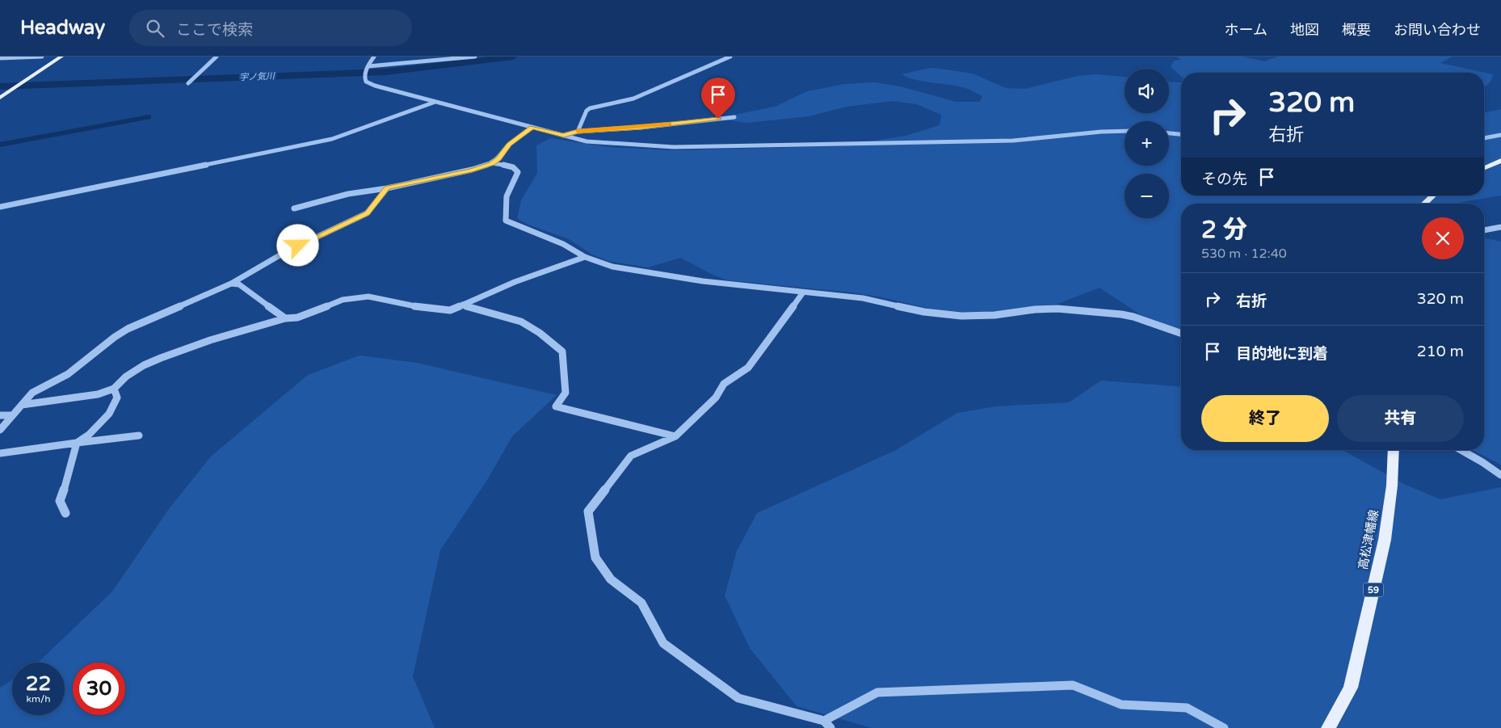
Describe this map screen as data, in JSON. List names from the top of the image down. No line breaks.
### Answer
{"streets":{"main road":["高松津幡線","59"]},"water":["宇ノ気川"],"page":{"header":"Headway","search":"ここで検索","nav":["ホーム","地図","概要","お問い合わせ"],"map_buttons":["+","−"],"turn":["320 m","右折"],"then":"その先","heading":["2 分","530 m · 12:40"],"list":[{"name":"右折","value":"320 m"},{"name":"目的地に到着","value":"210 m"}],"buttons":["終了","共有"],"speed":"22 km/h","limit":"30"}}
